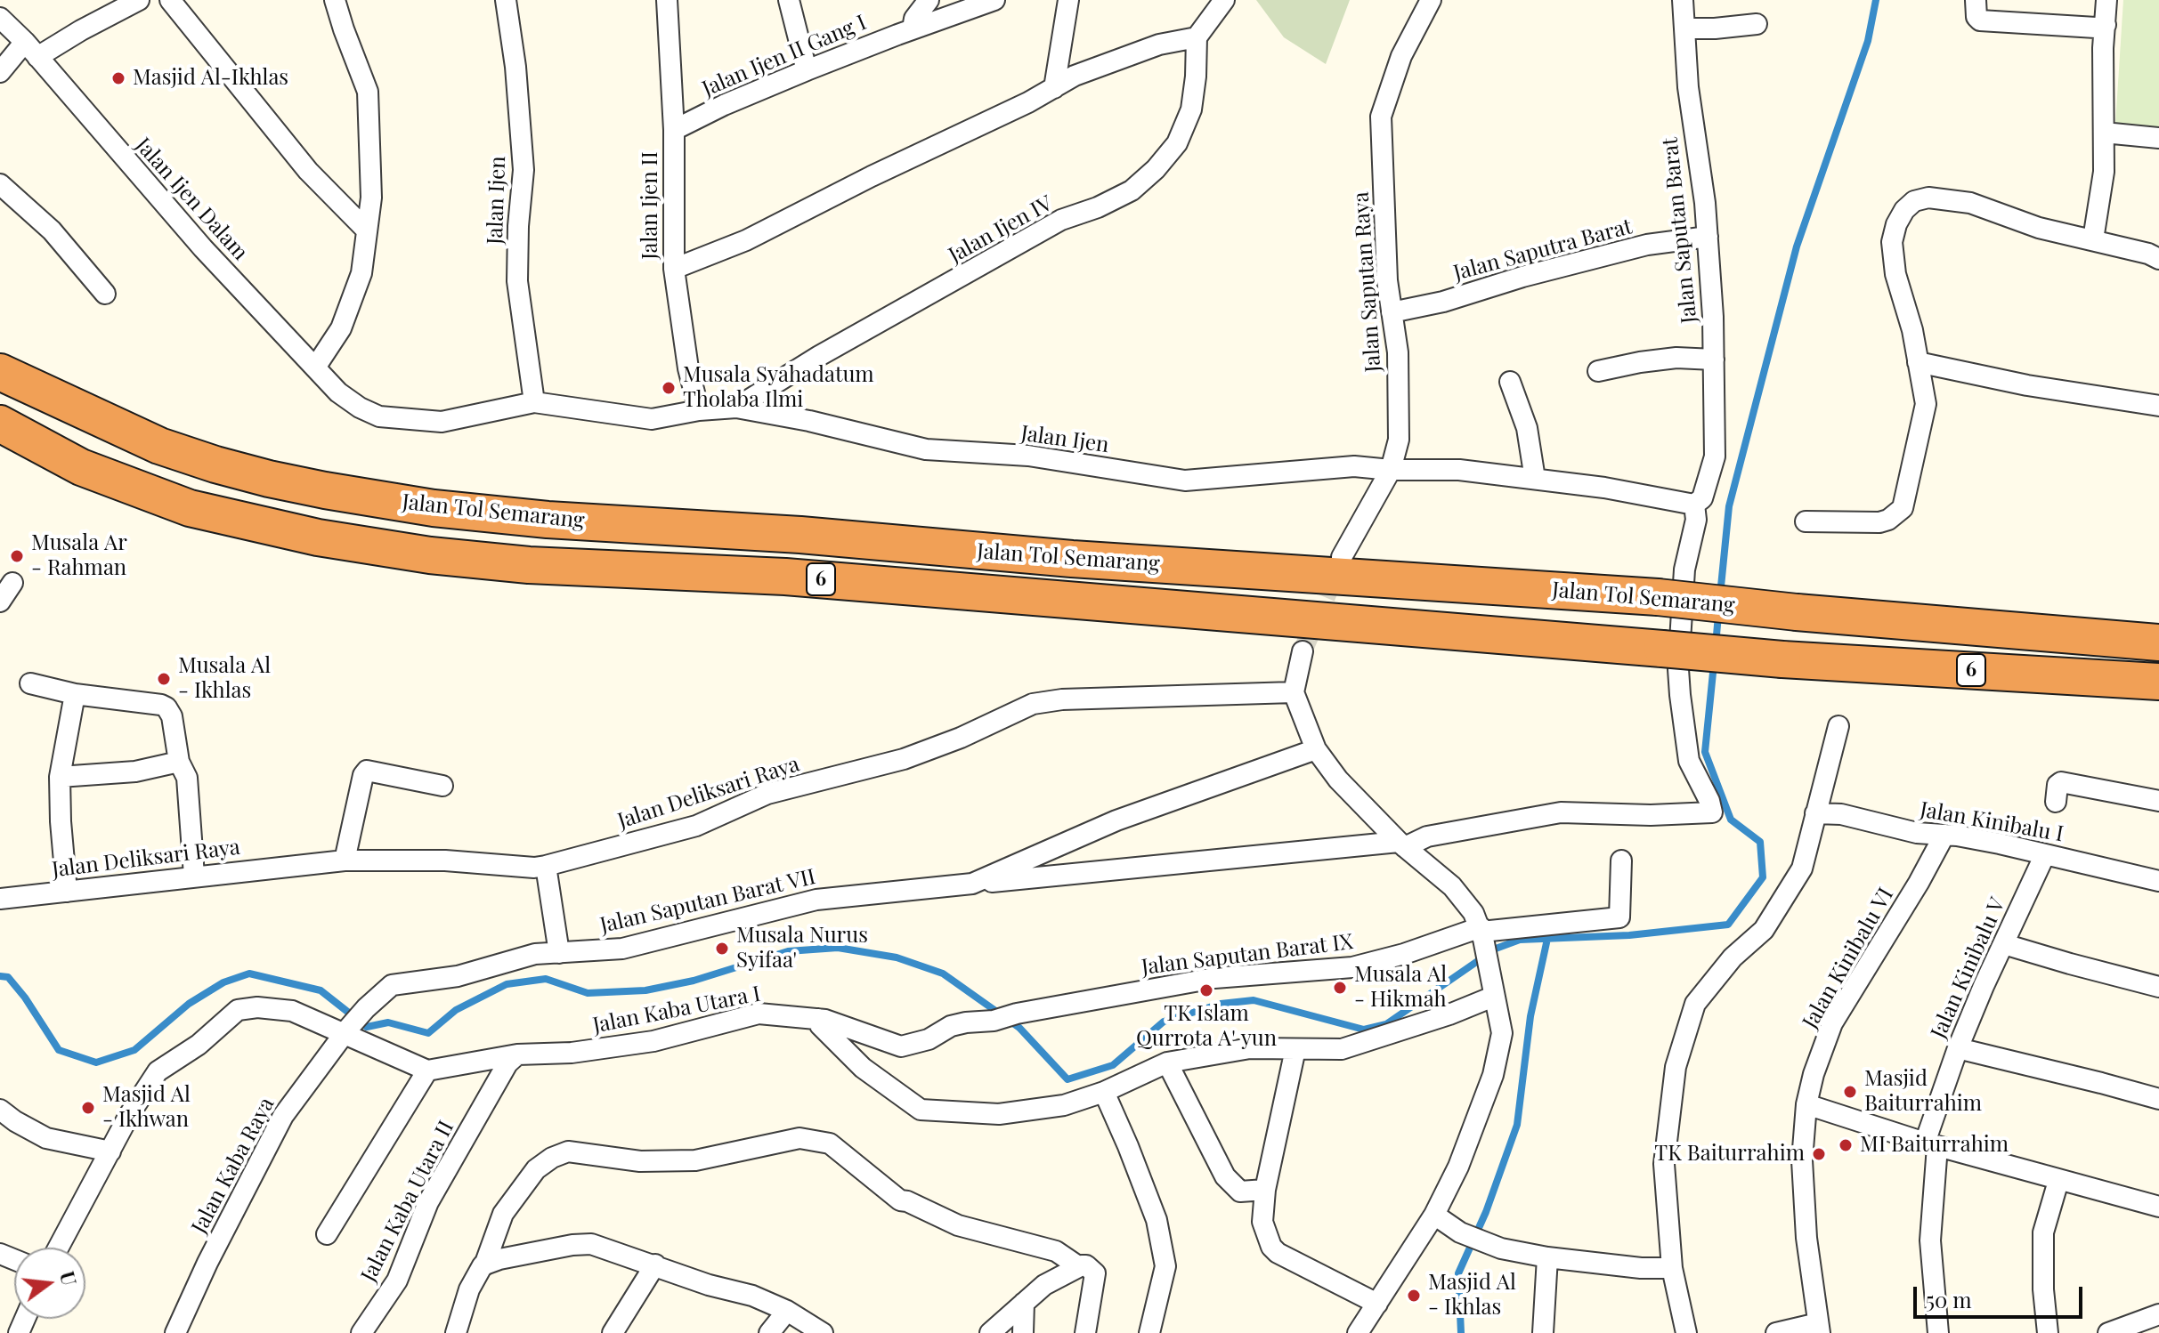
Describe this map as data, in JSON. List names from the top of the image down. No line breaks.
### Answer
{"streets":{"highway":["Jalan Tol Semarang","6"],"street":["Jalan Ijen II Gang I","Jalan Ijen Dalam","Jalan Ijen","Jalan Ijen II","Jalan Ijen IV","Jalan Saputan Barat","Jalan Saputra Barat","Jalan Saputan Raya","Jalan Deliksari Raya","Jalan Kinibalu I","Jalan Saputan Barat VII","Jalan Saputan Barat IX","Jalan Kinibalu VI","Jalan Kinibalu V","Jalan Kaba Utara I","Jalan Kaba Raya","Jalan Kaba Utara II"]},"crossings":[["Jalan Ijen II Gang I","Jalan Ijen II"],["Jalan Ijen","Jalan Ijen IV"],["Jalan Ijen","Jalan Saputan Barat"],["Jalan Ijen","Jalan Saputan Raya"],["Jalan Ijen","Jalan Saputan Barat VII"],["Jalan Ijen II","Jalan Ijen IV"],["Jalan Saputan Barat","Jalan Saputra Barat"],["Jalan Saputan Barat","Jalan Saputan Barat VII"],["Jalan Saputra Barat","Jalan Saputan Raya"],["Jalan Kinibalu I","Jalan Kinibalu VI"],["Jalan Kinibalu I","Jalan Kinibalu V"],["Jalan Saputan Barat VII","Jalan Kaba Raya"],["Jalan Saputan Barat IX","Jalan Kaba Utara I"],["Jalan Kaba Utara I","Jalan Kaba Utara II"]],"places":["Masjid Al-Ikhlas","Musala Syahadatum Tholaba Ilmi","Musala Ar - Rahman","Musala Al - Ikhlas","Musala Nurus Syifaa'","Musala Al - Hikmah","TK Islam Qurrota A' yun","Masjid Baiturrahim","Masjid Al - Ikhwan","MI Baiturrahim","TK Baiturrahim","Masjid Al - Ikhlas"],"scale_bar":"50 m","north":"right"}
